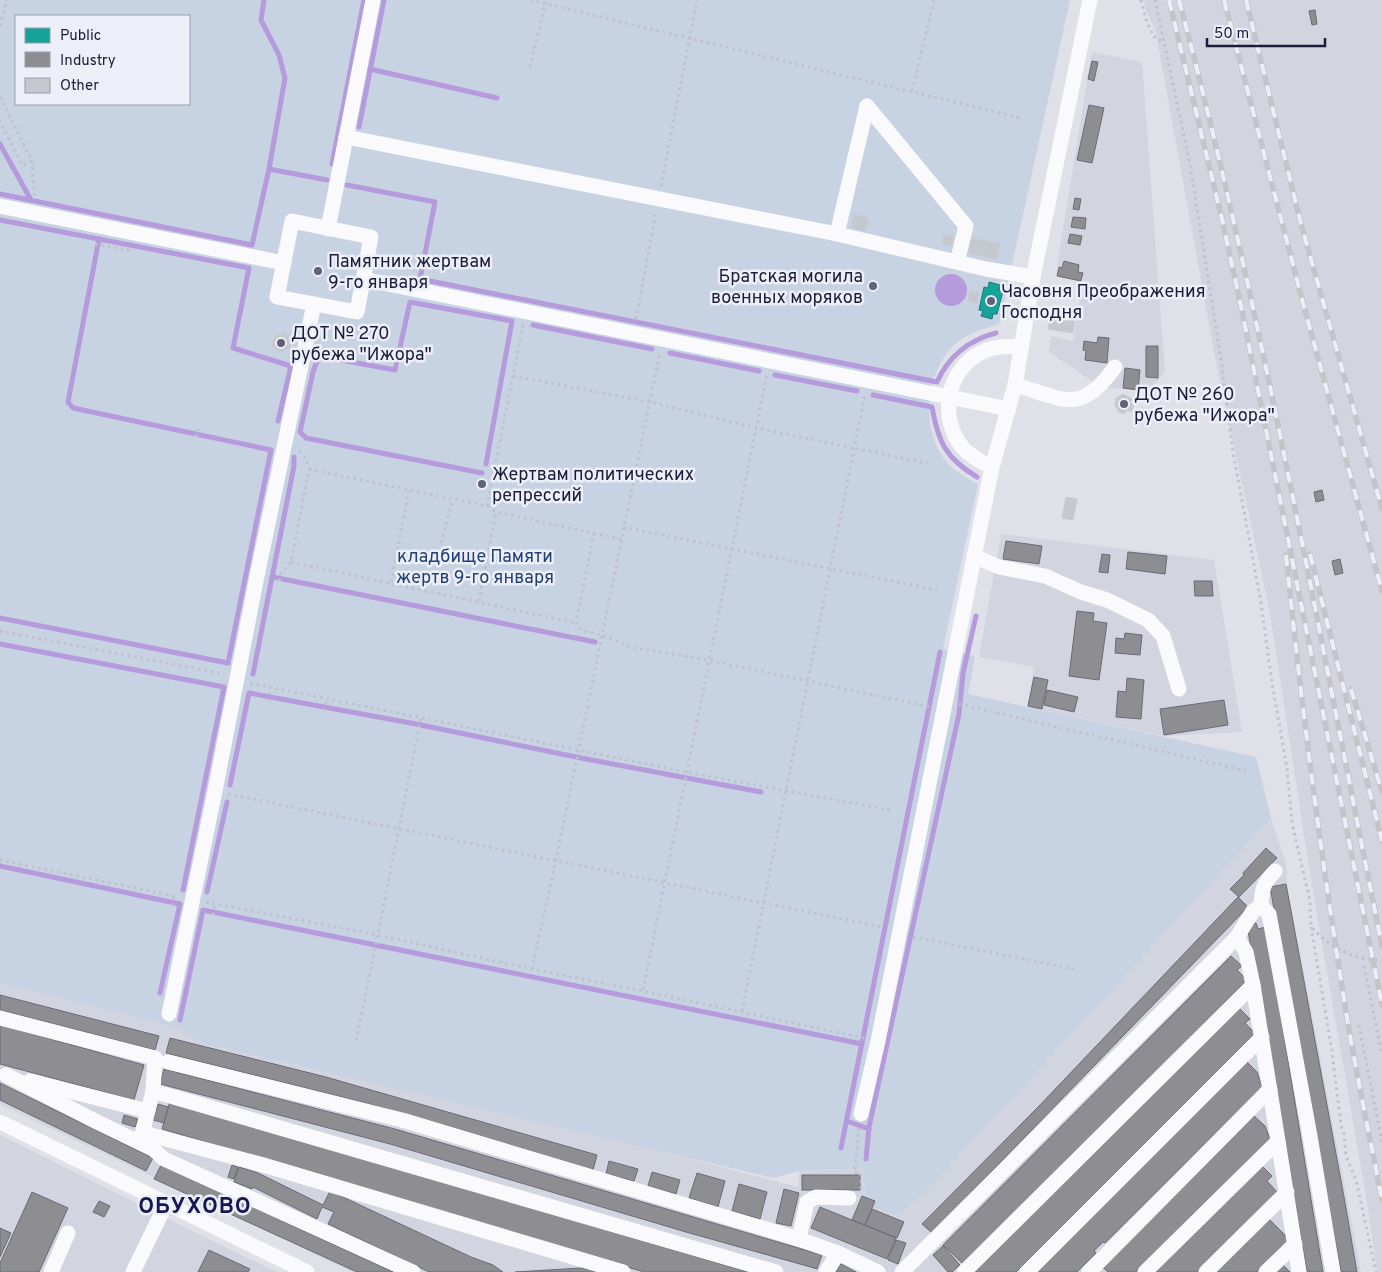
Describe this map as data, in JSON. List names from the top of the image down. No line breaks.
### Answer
{"districts":["ОБУХОВО"],"parks":["кладбище Памяти жертв 9-го января"],"places":["Памятник жертвам 9-го января","Братская могила военных моряков","Часовня Преображения Господня","ДОТ № 270 рубежа \"Ижора\"","ДОТ № 260 рубежа \"Ижора\"","Жертвам политических репрессий"],"legend":["Public","Industry","Other"],"scale_bar":"50 m"}
